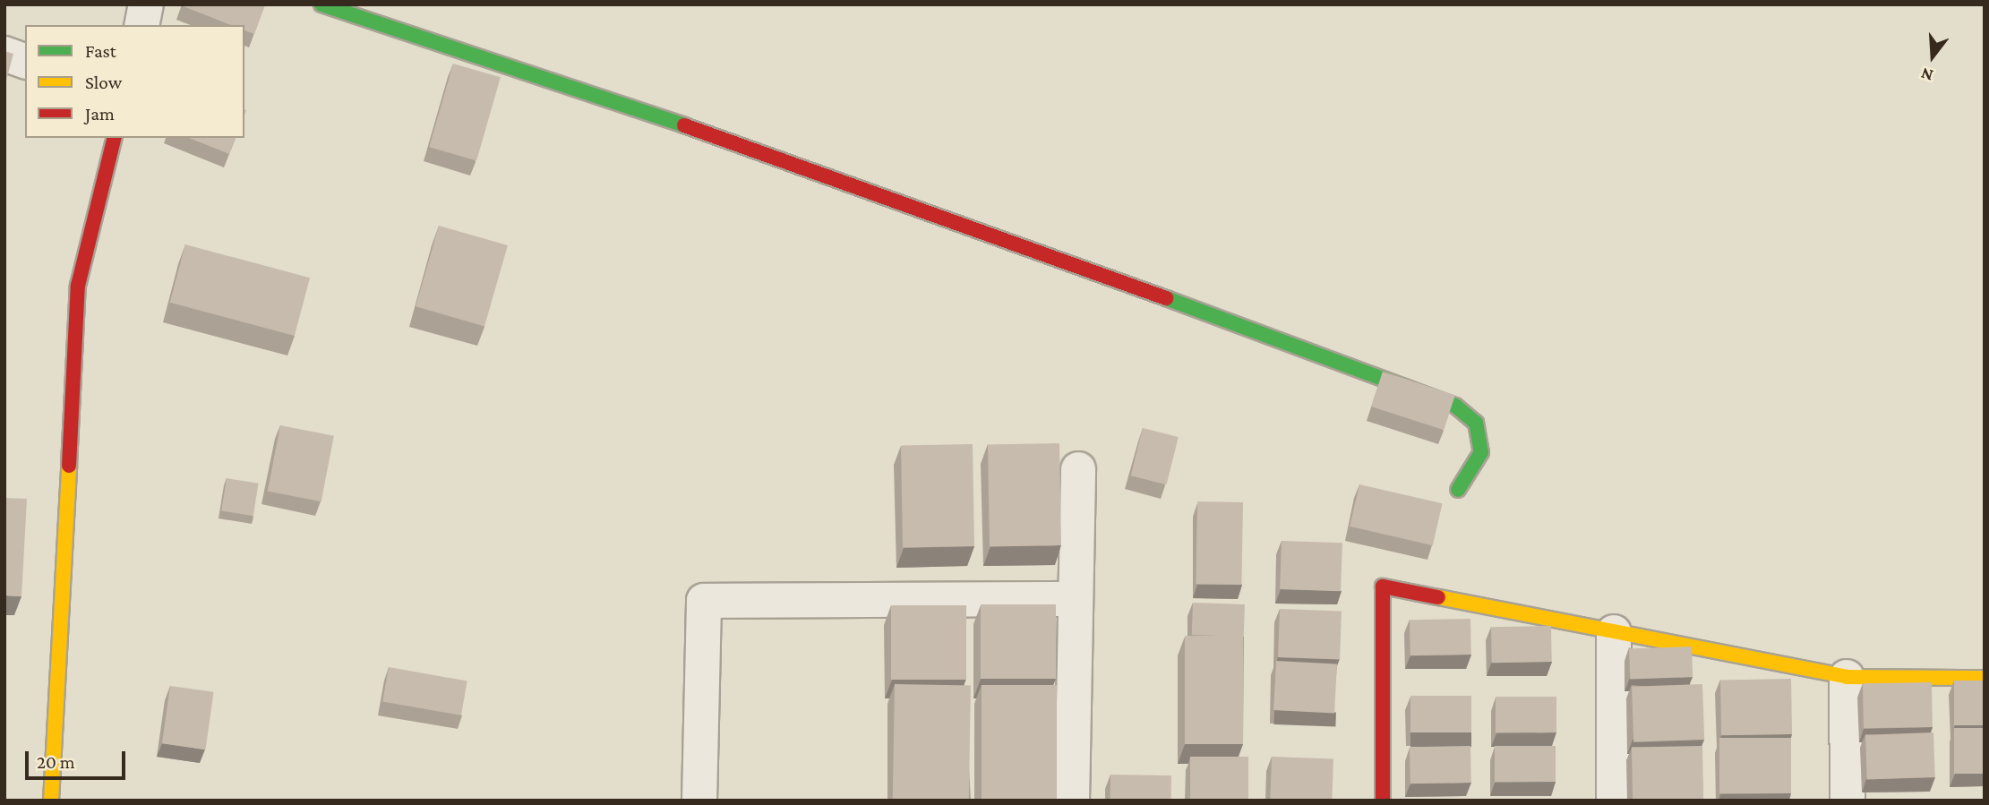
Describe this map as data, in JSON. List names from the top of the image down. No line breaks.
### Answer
{"legend":["Fast","Slow","Jam"],"scale_bar":"20 m","north":"bottom"}
